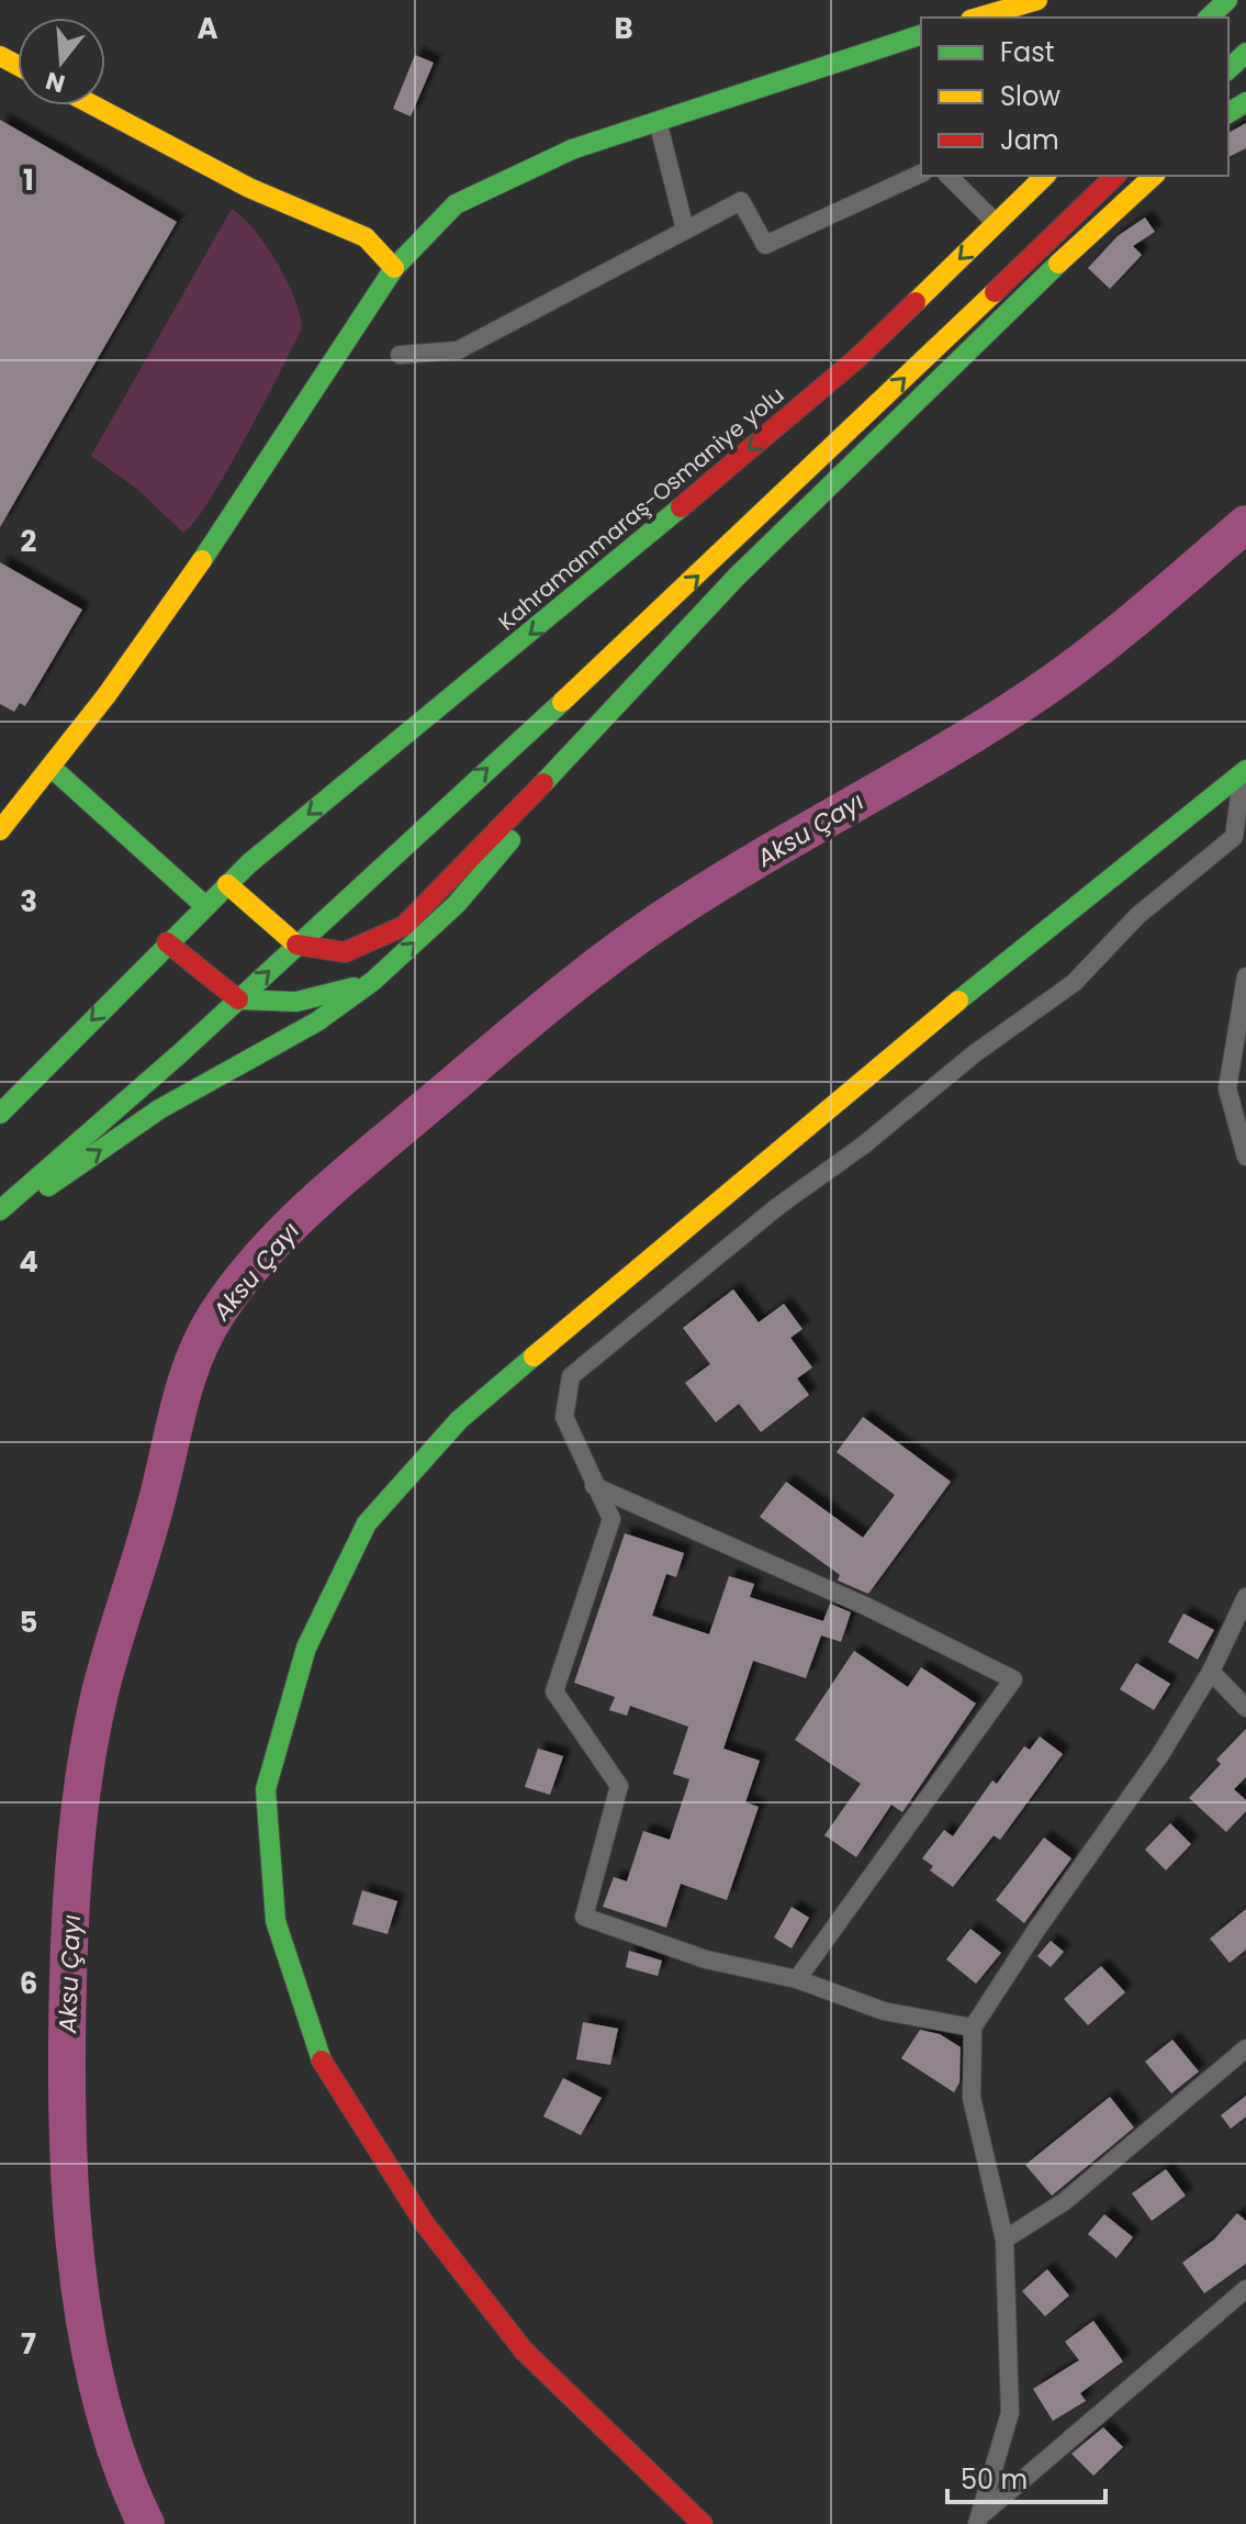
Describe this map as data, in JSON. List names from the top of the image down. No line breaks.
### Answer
{"streets":{"main road":["Kahramanmaraş-Osmaniye yolu"]},"water":["Aksu Çayı"],"legend":["Fast","Slow","Jam"],"scale_bar":"50 m","north":"bottom","grid":{"columns":["A","B"],"rows":["1","2","3","4","5","6","7"]}}
